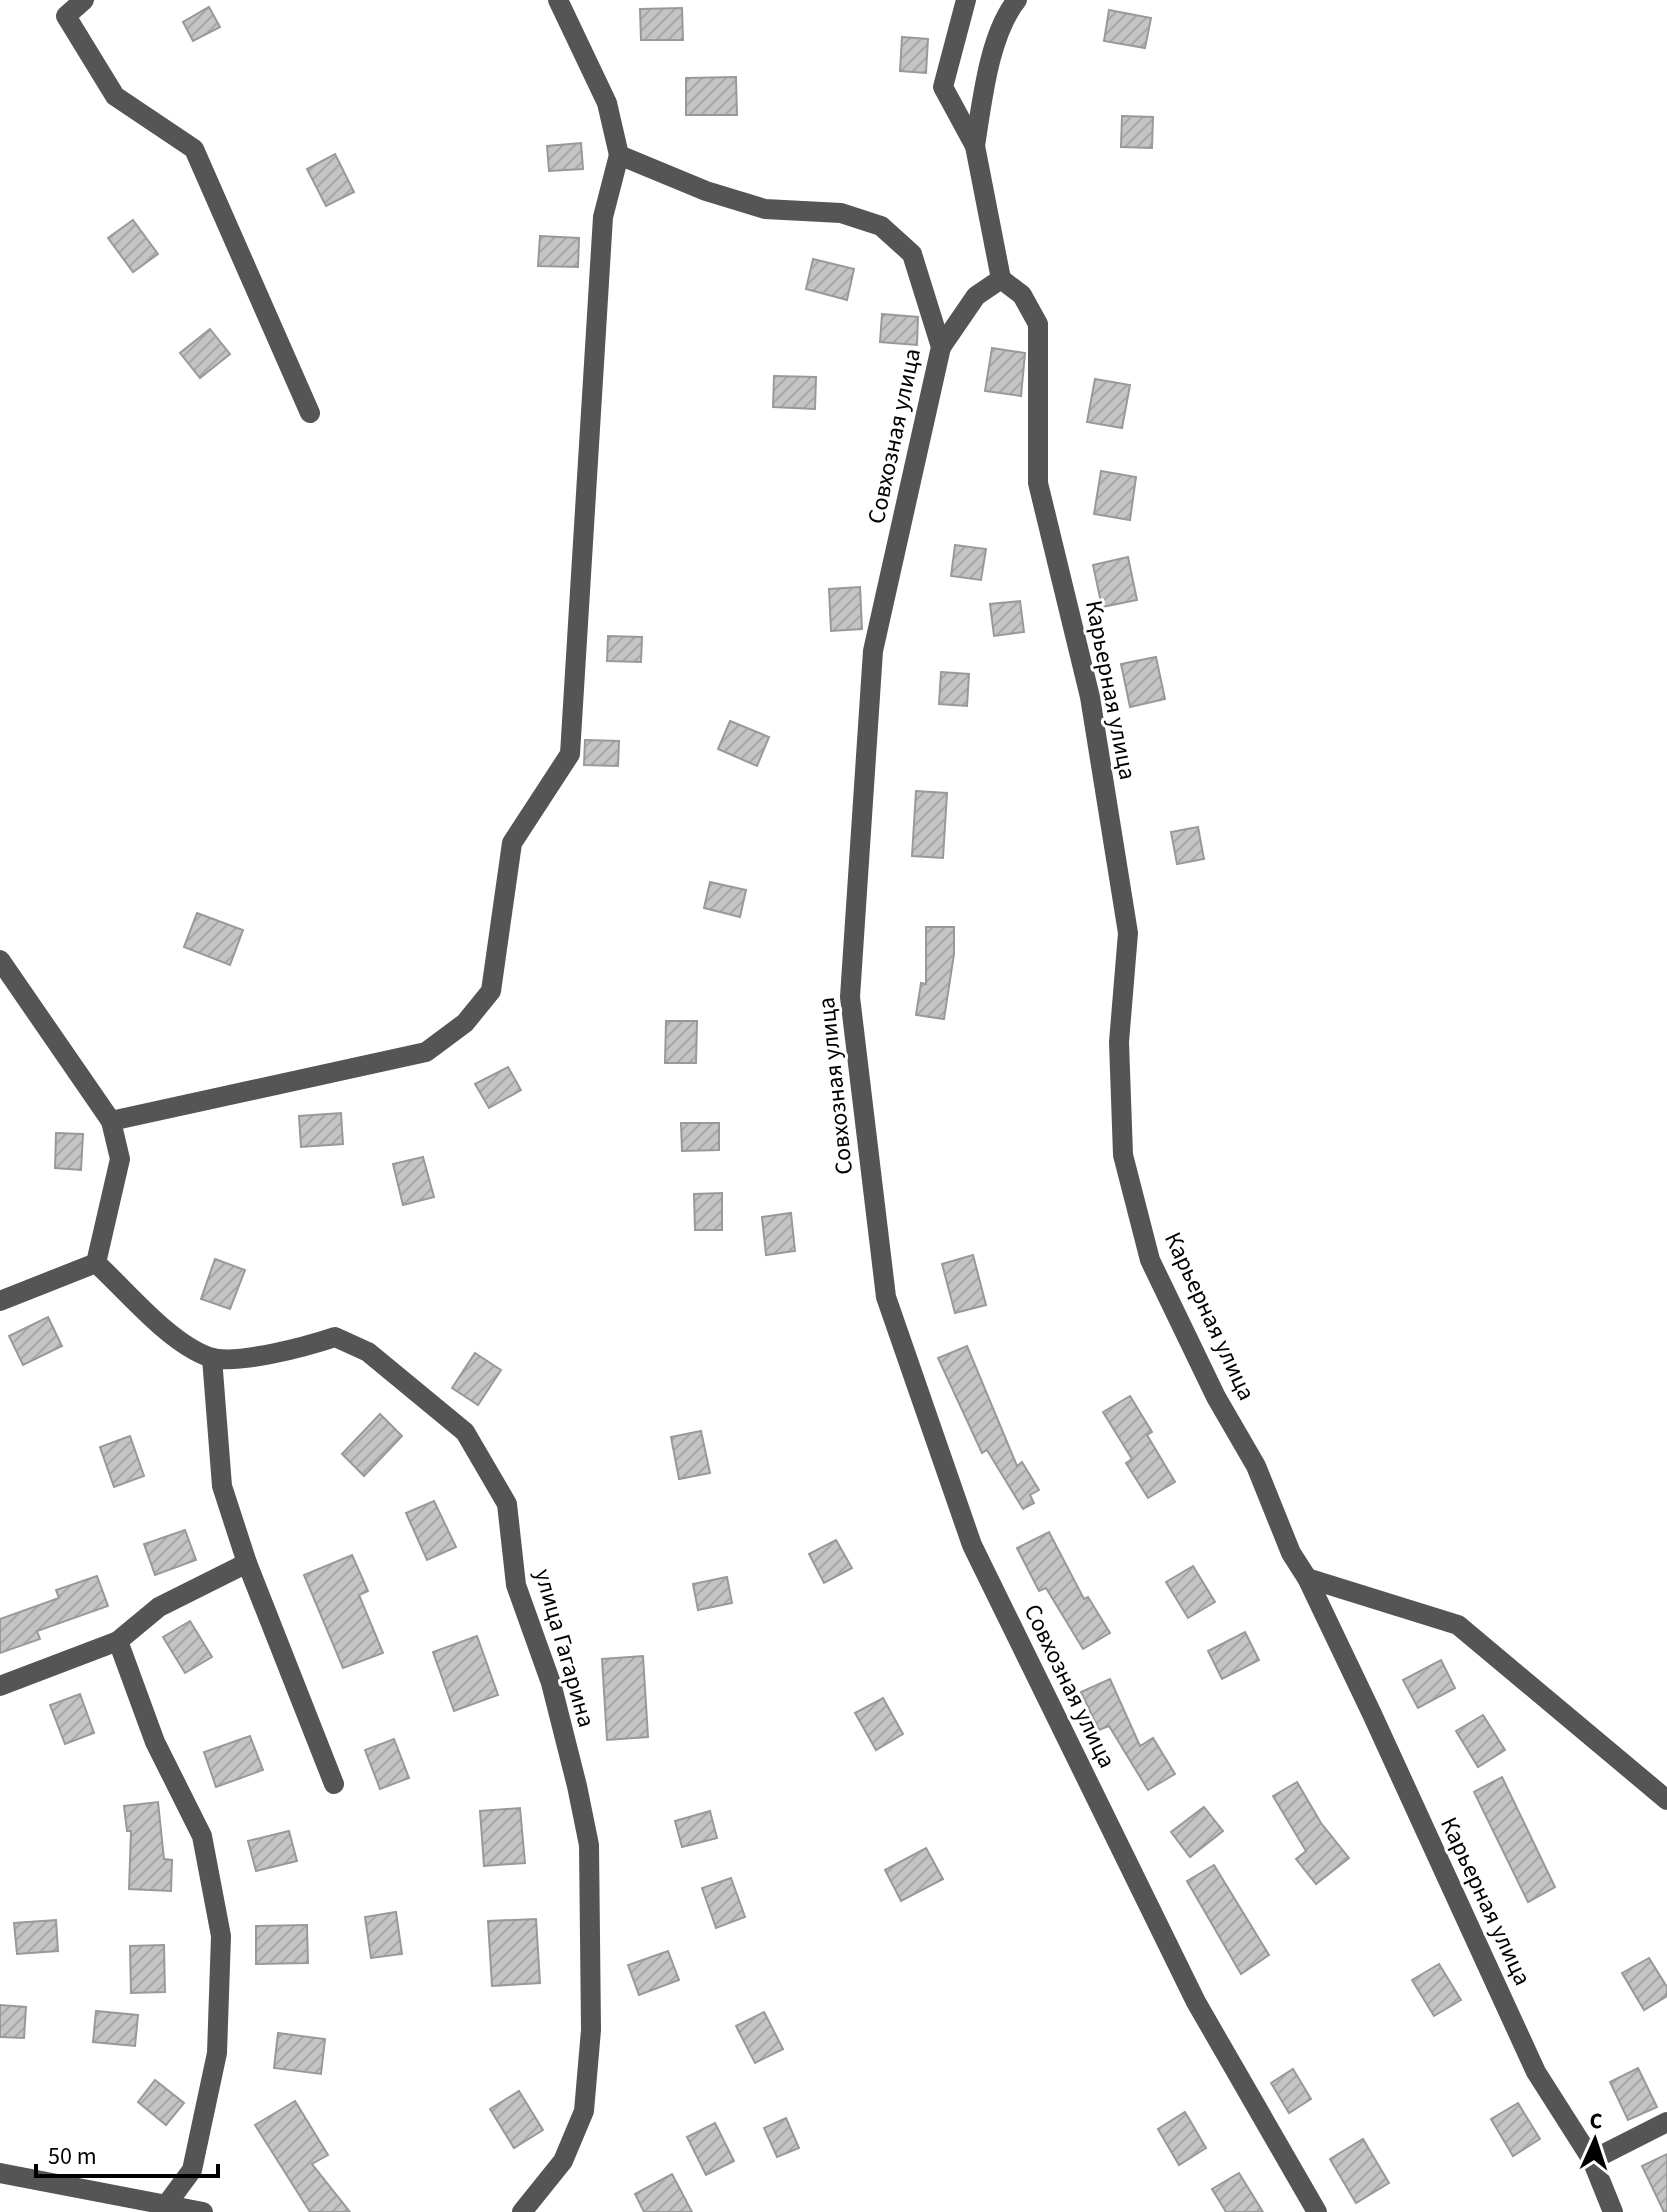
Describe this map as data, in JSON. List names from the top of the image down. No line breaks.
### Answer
{"streets":{"street":["Совхозная улица","Карьерная улица","улица Гагарина"]},"scale_bar":"50 m","north":"top"}
